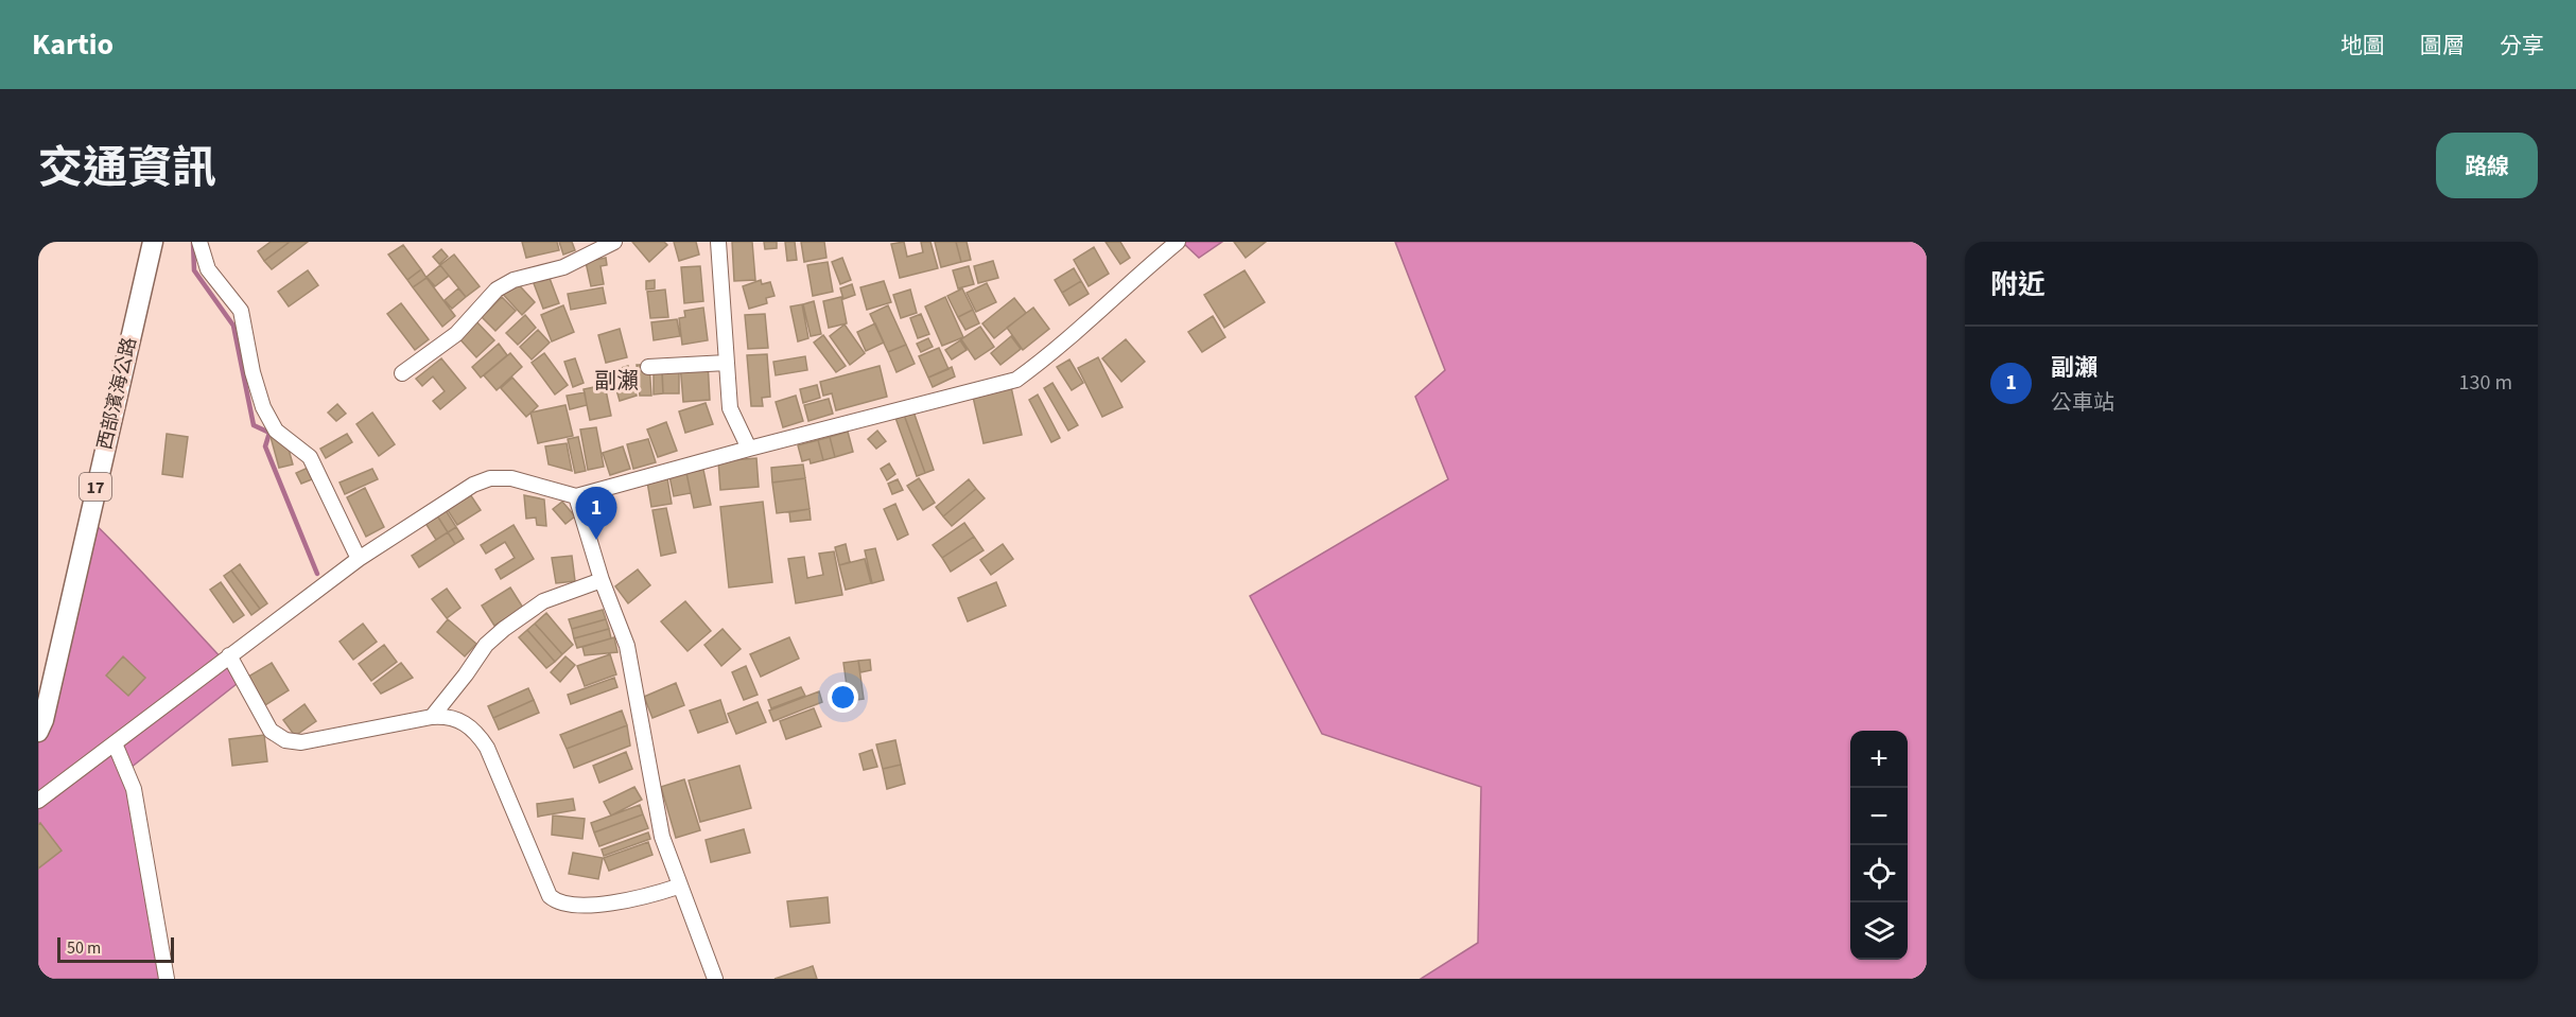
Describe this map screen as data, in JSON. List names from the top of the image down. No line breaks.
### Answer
{"streets":{"main road":["西部濱海公路","17"]},"districts":["副瀨"],"scale_bar":"50 m","page":{"header":"Kartio","nav":["地圖","圖層","分享"],"title":"交通資訊","buttons":"路線","heading":"附近","list":[{"mark":"1","name":"副瀨","note":"公車站","value":"130 m"}],"pins":"1","map_buttons":["+","−"],"scale":"50 m"}}
